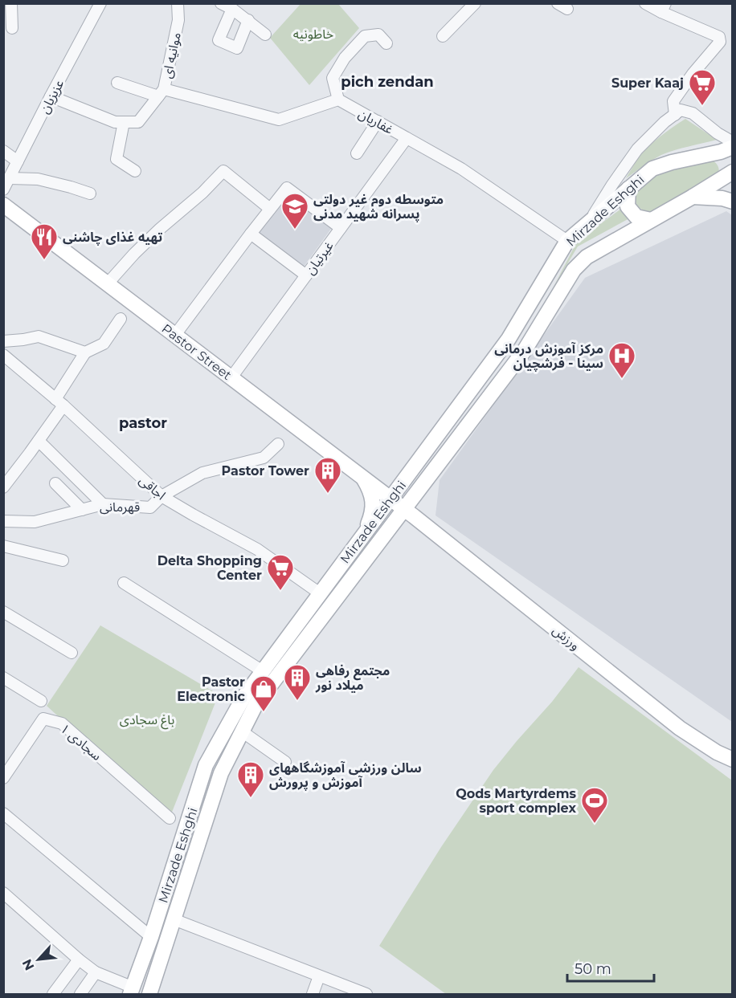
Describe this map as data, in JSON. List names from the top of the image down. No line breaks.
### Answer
{"streets":{"main road":["Mirzade Eshghi","Pastor Street","ورزش"],"street":["موانیه ای","عزیزیان","غفاریان","غیرتیان","اجاقی","قهرمانی","سجادی ۱"]},"crossings":[["غفاریان","Mirzade Eshghi"],["غفاریان","غیرتیان"],["Mirzade Eshghi","Pastor Street"],["Mirzade Eshghi","اجاقی"],["Mirzade Eshghi","ورزش"],["غیرتیان","Pastor Street"],["Pastor Street","ورزش"],["اجاقی","قهرمانی"]],"districts":["pich zendan","pastor"],"parks":["خاطونیه","باغ سجادی"],"places":{"supermarket":["Super Kaaj","Delta Shopping Center"],"school or university":["متوسطه دوم غیر دولتی پسرانه شهید مدنی"],"restaurant":["تهیه غذای چاشنی"],"hospital":["مرکز آموزش درمانی سینا - فرشچیان"],"building":["Pastor Tower","مجتمع رفاهی میلاد نور","سالن ورزشی آموزشگاههای آموزش و پرورش"],"shop":["Pastor Electronic"],"sports":["Qods Martyrdems sport complex"]},"scale_bar":"50 m","north":"bottom left"}
